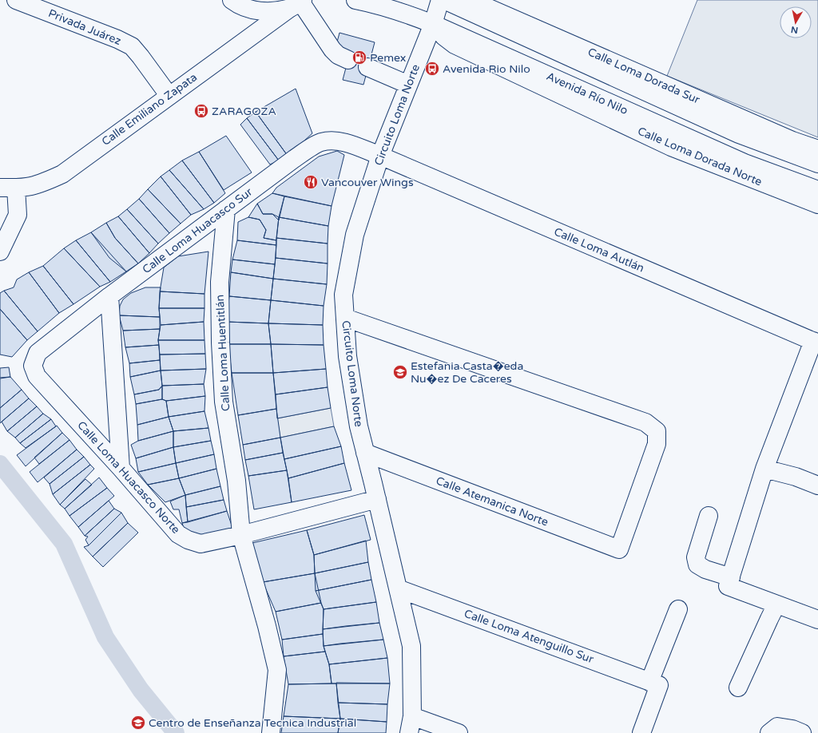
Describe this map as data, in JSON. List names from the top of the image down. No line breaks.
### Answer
{"streets":{"street":["Privada Juárez","Calle Loma Dorada Sur","Avenida Río Nilo","Calle Emiliano Zapata","Circuito Loma Norte","Calle Loma Dorada Norte","Calle Loma Huacasco Sur","Calle Loma Autlán","Calle Loma Huentitlán","Calle Loma Huacasco Norte","Calle Atemanica Norte","Calle Loma Atenguillo Sur"]},"crossings":[["Privada Juárez","Calle Emiliano Zapata"],["Avenida Río Nilo","Circuito Loma Norte"],["Avenida Río Nilo","Calle Loma Dorada Norte"],["Circuito Loma Norte","Calle Loma Dorada Norte"],["Circuito Loma Norte","Calle Loma Huacasco Sur"],["Circuito Loma Norte","Calle Loma Autlán"],["Circuito Loma Norte","Calle Loma Huacasco Norte"],["Circuito Loma Norte","Calle Atemanica Norte"],["Circuito Loma Norte","Calle Loma Atenguillo Sur"],["Calle Loma Huacasco Sur","Calle Loma Autlán"],["Calle Loma Huacasco Sur","Calle Loma Huentitlán"],["Calle Loma Huacasco Sur","Calle Loma Huacasco Norte"],["Calle Loma Huentitlán","Calle Loma Huacasco Norte"]],"places":{"fuel station":["Pemex"],"bus stop":["Avenida Rio Nilo","ZARAGOZA"],"restaurant":["Vancouver Wings"],"school or university":["Estefania Casta�eda Nu�ez De Caceres","Centro de Enseñanza Tecnica Industrial"]},"north":"bottom"}
